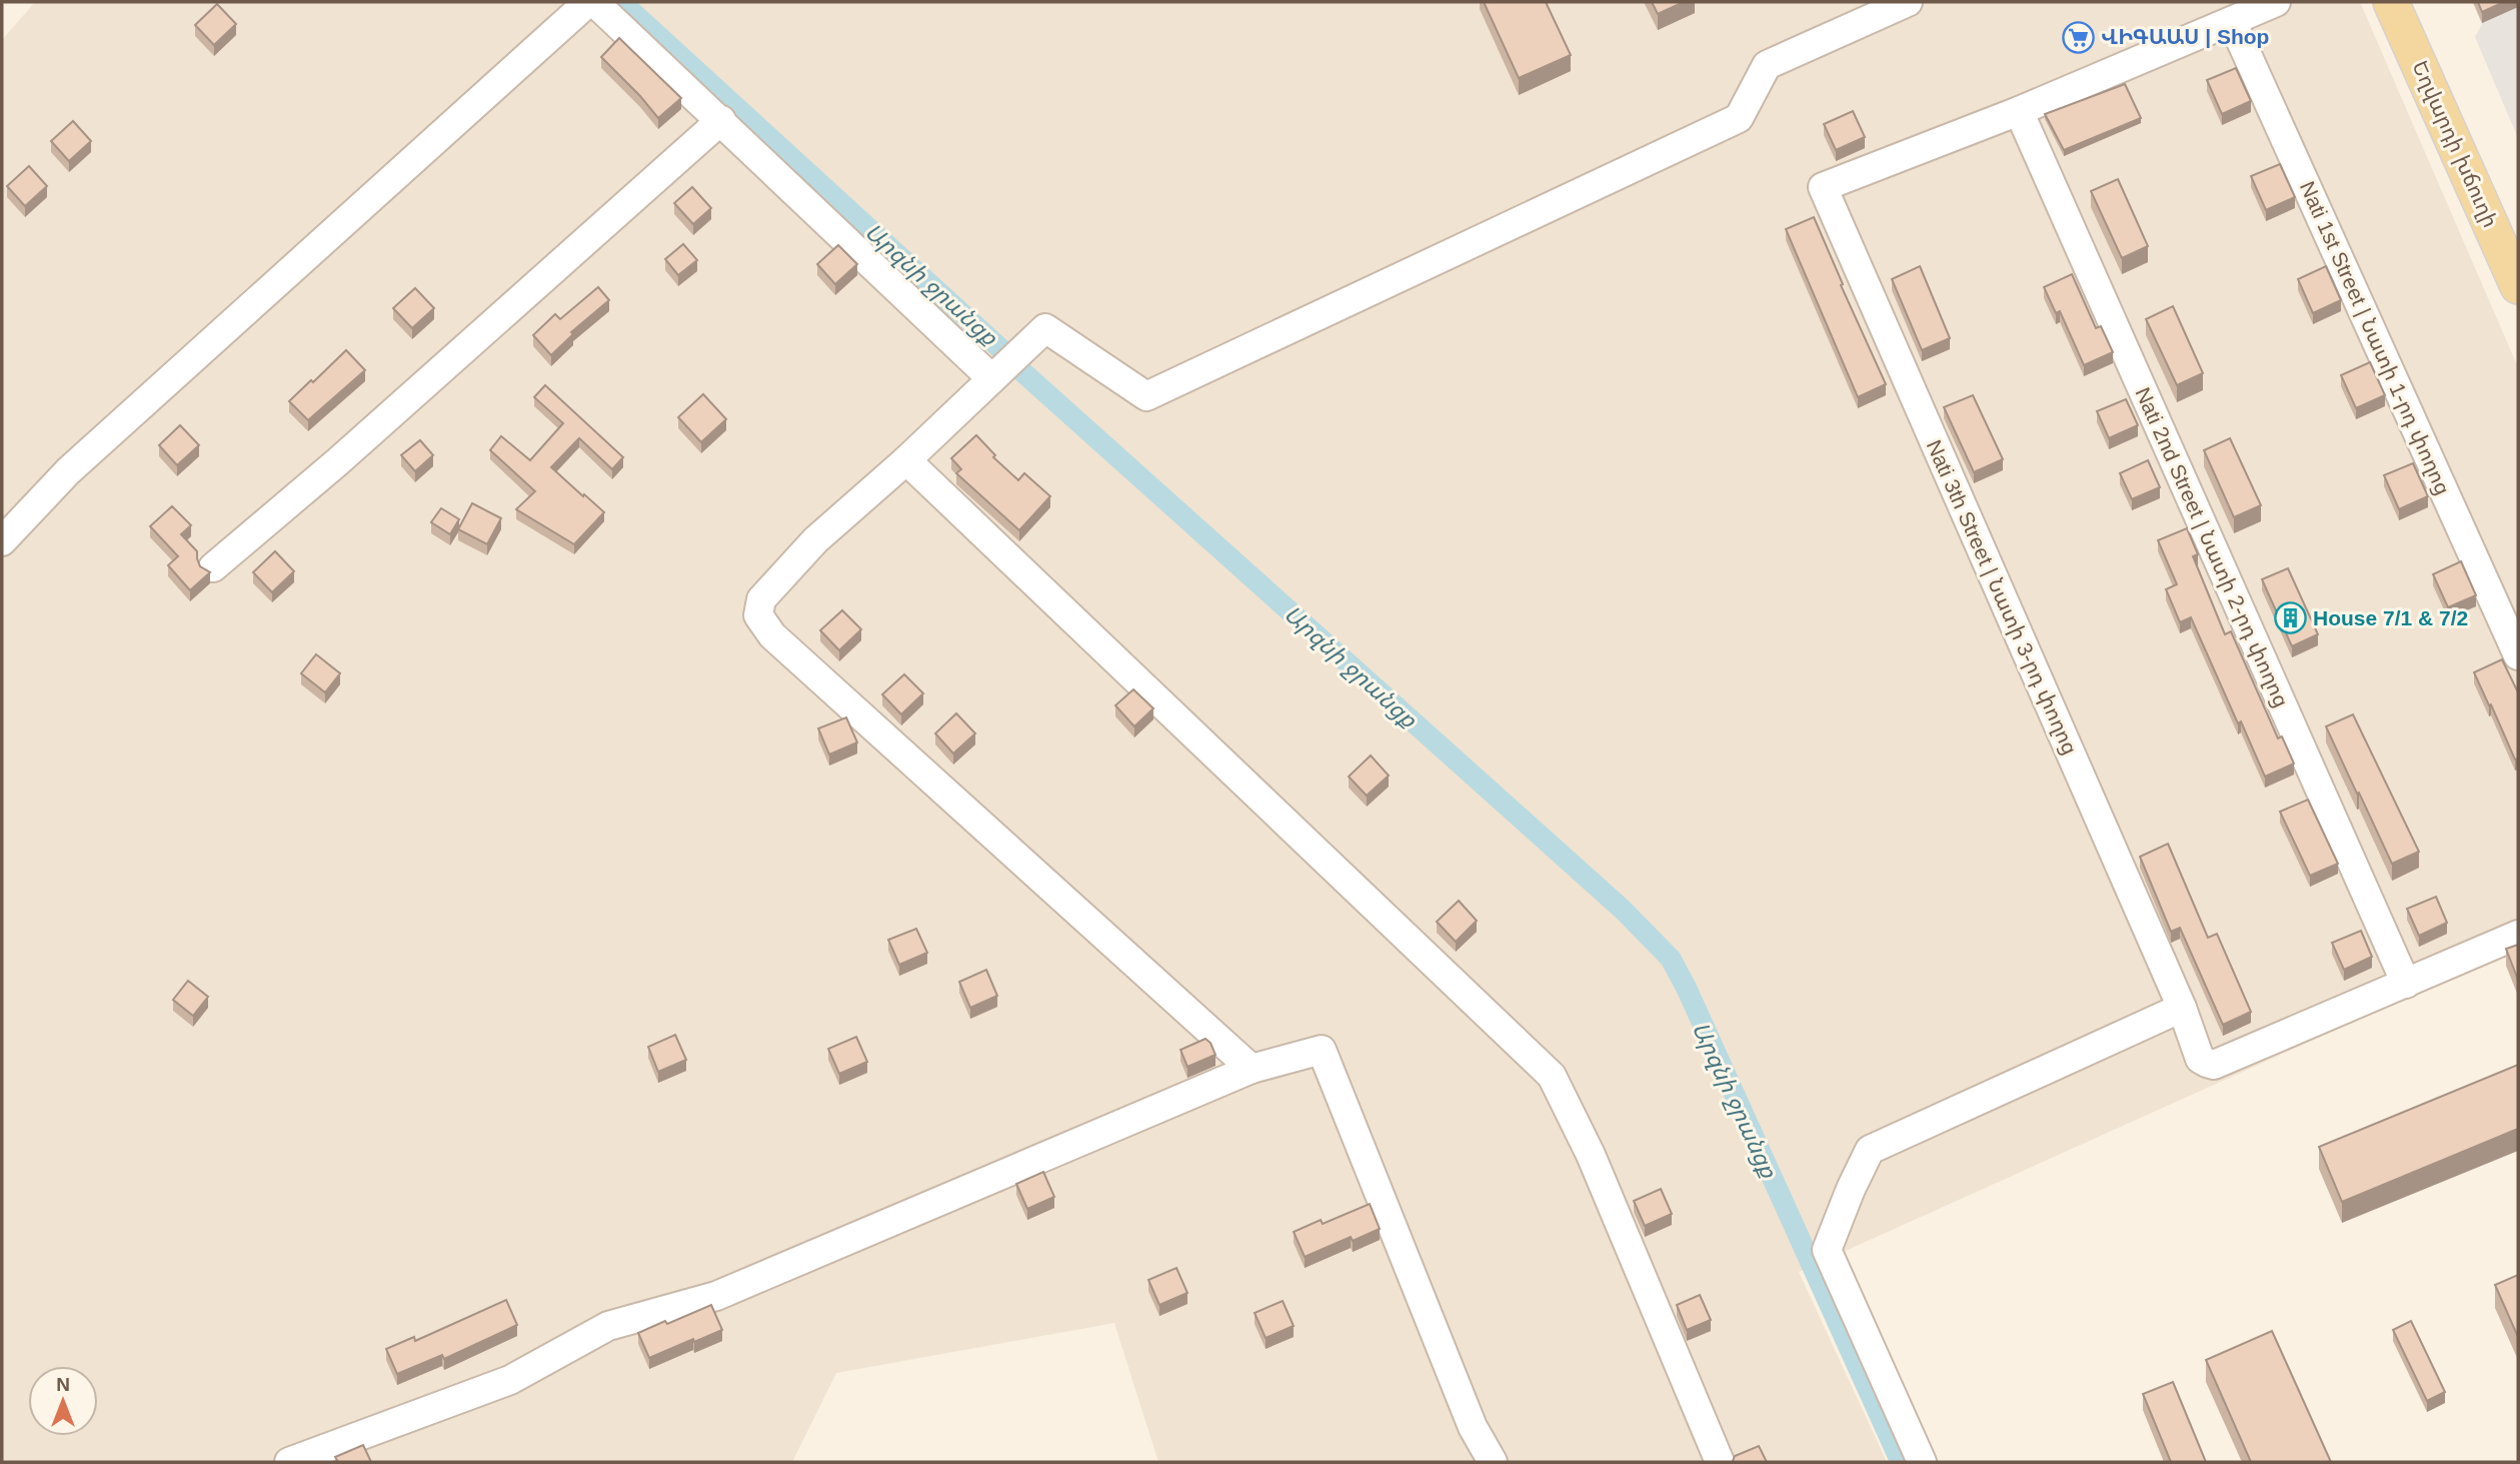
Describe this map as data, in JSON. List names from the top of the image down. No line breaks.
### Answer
{"streets":{"main road":["Եղվարդի խճուղի"],"street":["Nati 1st Street | Նատի 1-րդ փողոց","Nati 2nd Street | Նատի 2-րդ փողոց","Nati 3th Street | Նատի 3-րդ փողոց"]},"crossings":[["Nati 2nd Street | Նատի 2-րդ փողոց","Nati 3th Street | Նատի 3-րդ փողոց"]],"water":["Արզնի ջրանցք"],"places":{"supermarket":["ՎԻԳԱԱՍ | Shop"],"building":["House 7/1 & 7/2"]},"north":"top"}
